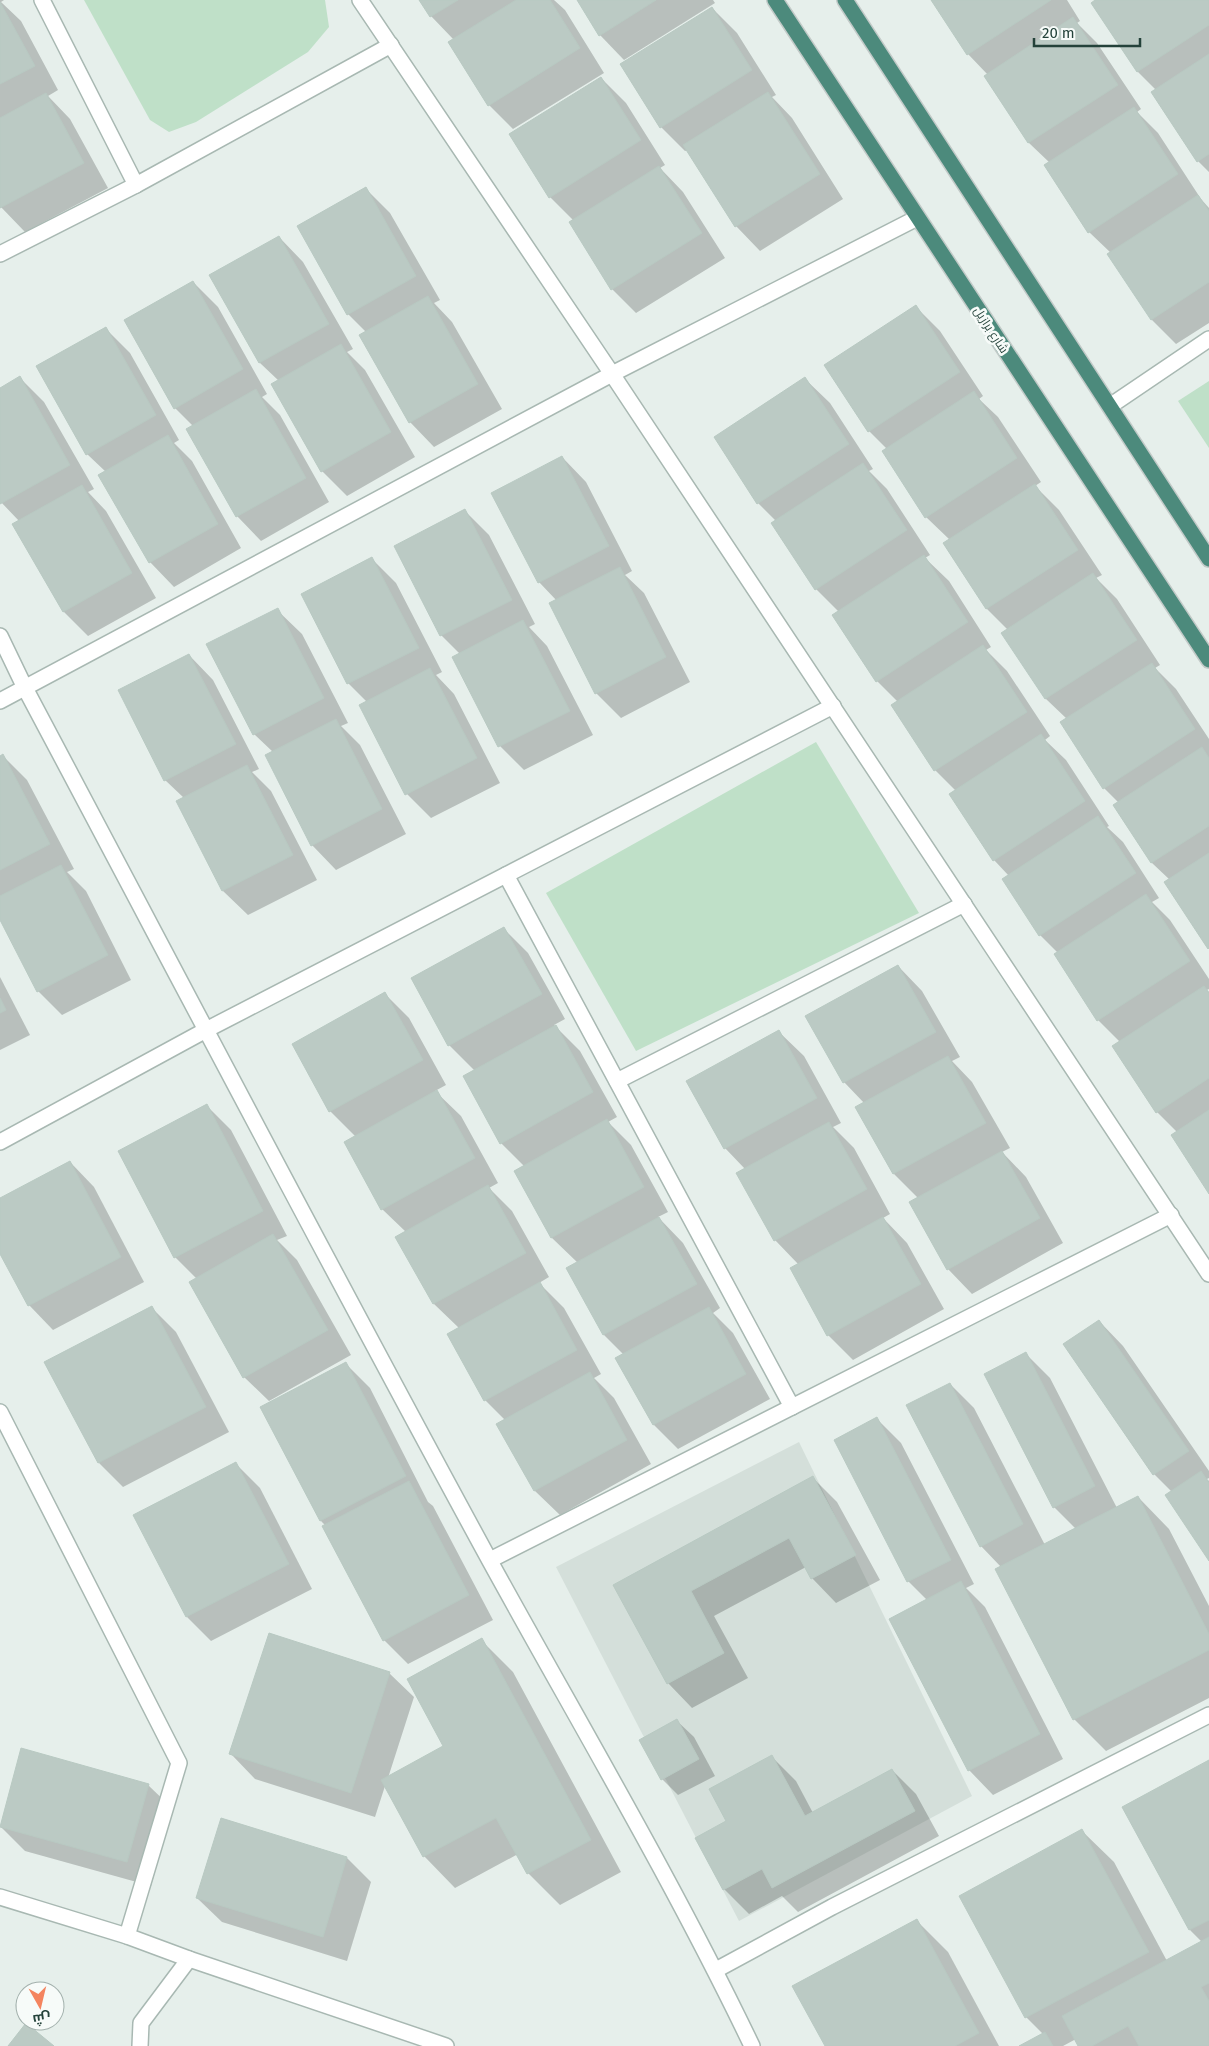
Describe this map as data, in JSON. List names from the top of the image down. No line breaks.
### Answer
{"streets":{"highway":["شارع برازيل"]},"scale_bar":"20 m","north":"bottom"}
